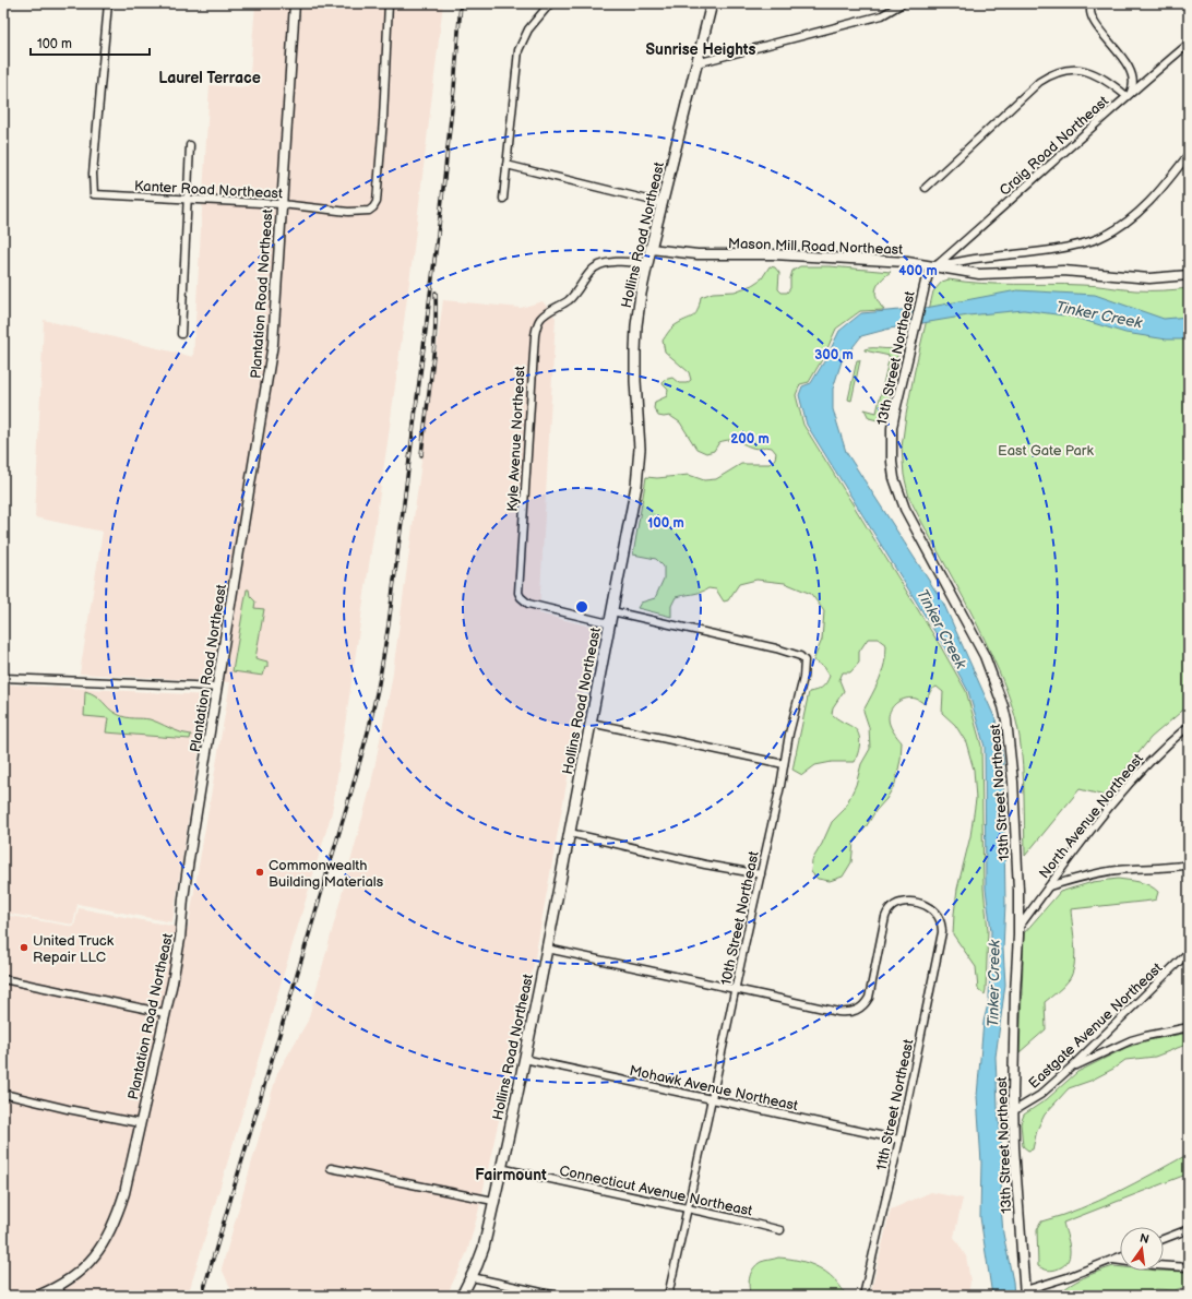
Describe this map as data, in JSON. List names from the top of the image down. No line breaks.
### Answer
{"streets":{"main road":["Hollins Road Northeast"],"street":["Craig Road Northeast","Kanter Road Northeast","Mason Mill Road Northeast","Plantation Road Northeast","13th Street Northeast","Kyle Avenue Northeast","North Avenue Northeast","10th Street Northeast","Eastgate Avenue Northeast","Mohawk Avenue Northeast","11th Street Northeast","Connecticut Avenue Northeast"]},"crossings":[["Craig Road Northeast","Mason Mill Road Northeast"],["Craig Road Northeast","13th Street Northeast"],["Kanter Road Northeast","Plantation Road Northeast"],["Hollins Road Northeast","Mason Mill Road Northeast"],["Hollins Road Northeast","Kyle Avenue Northeast"],["Hollins Road Northeast","10th Street Northeast"],["Hollins Road Northeast","Mohawk Avenue Northeast"],["Hollins Road Northeast","Connecticut Avenue Northeast"],["Mason Mill Road Northeast","13th Street Northeast"],["13th Street Northeast","North Avenue Northeast"],["13th Street Northeast","Eastgate Avenue Northeast"],["10th Street Northeast","Mohawk Avenue Northeast"],["10th Street Northeast","11th Street Northeast"],["10th Street Northeast","Connecticut Avenue Northeast"],["Mohawk Avenue Northeast","11th Street Northeast"]],"districts":["Sunrise Heights","Laurel Terrace","Fairmount"],"water":["Tinker Creek"],"parks":["East Gate Park"],"places":["Commonwealth Building Materials","United Truck Repair LLC"],"scale_bar":"100 m","north":"top","rings":["400 m","300 m","200 m","100 m"]}
